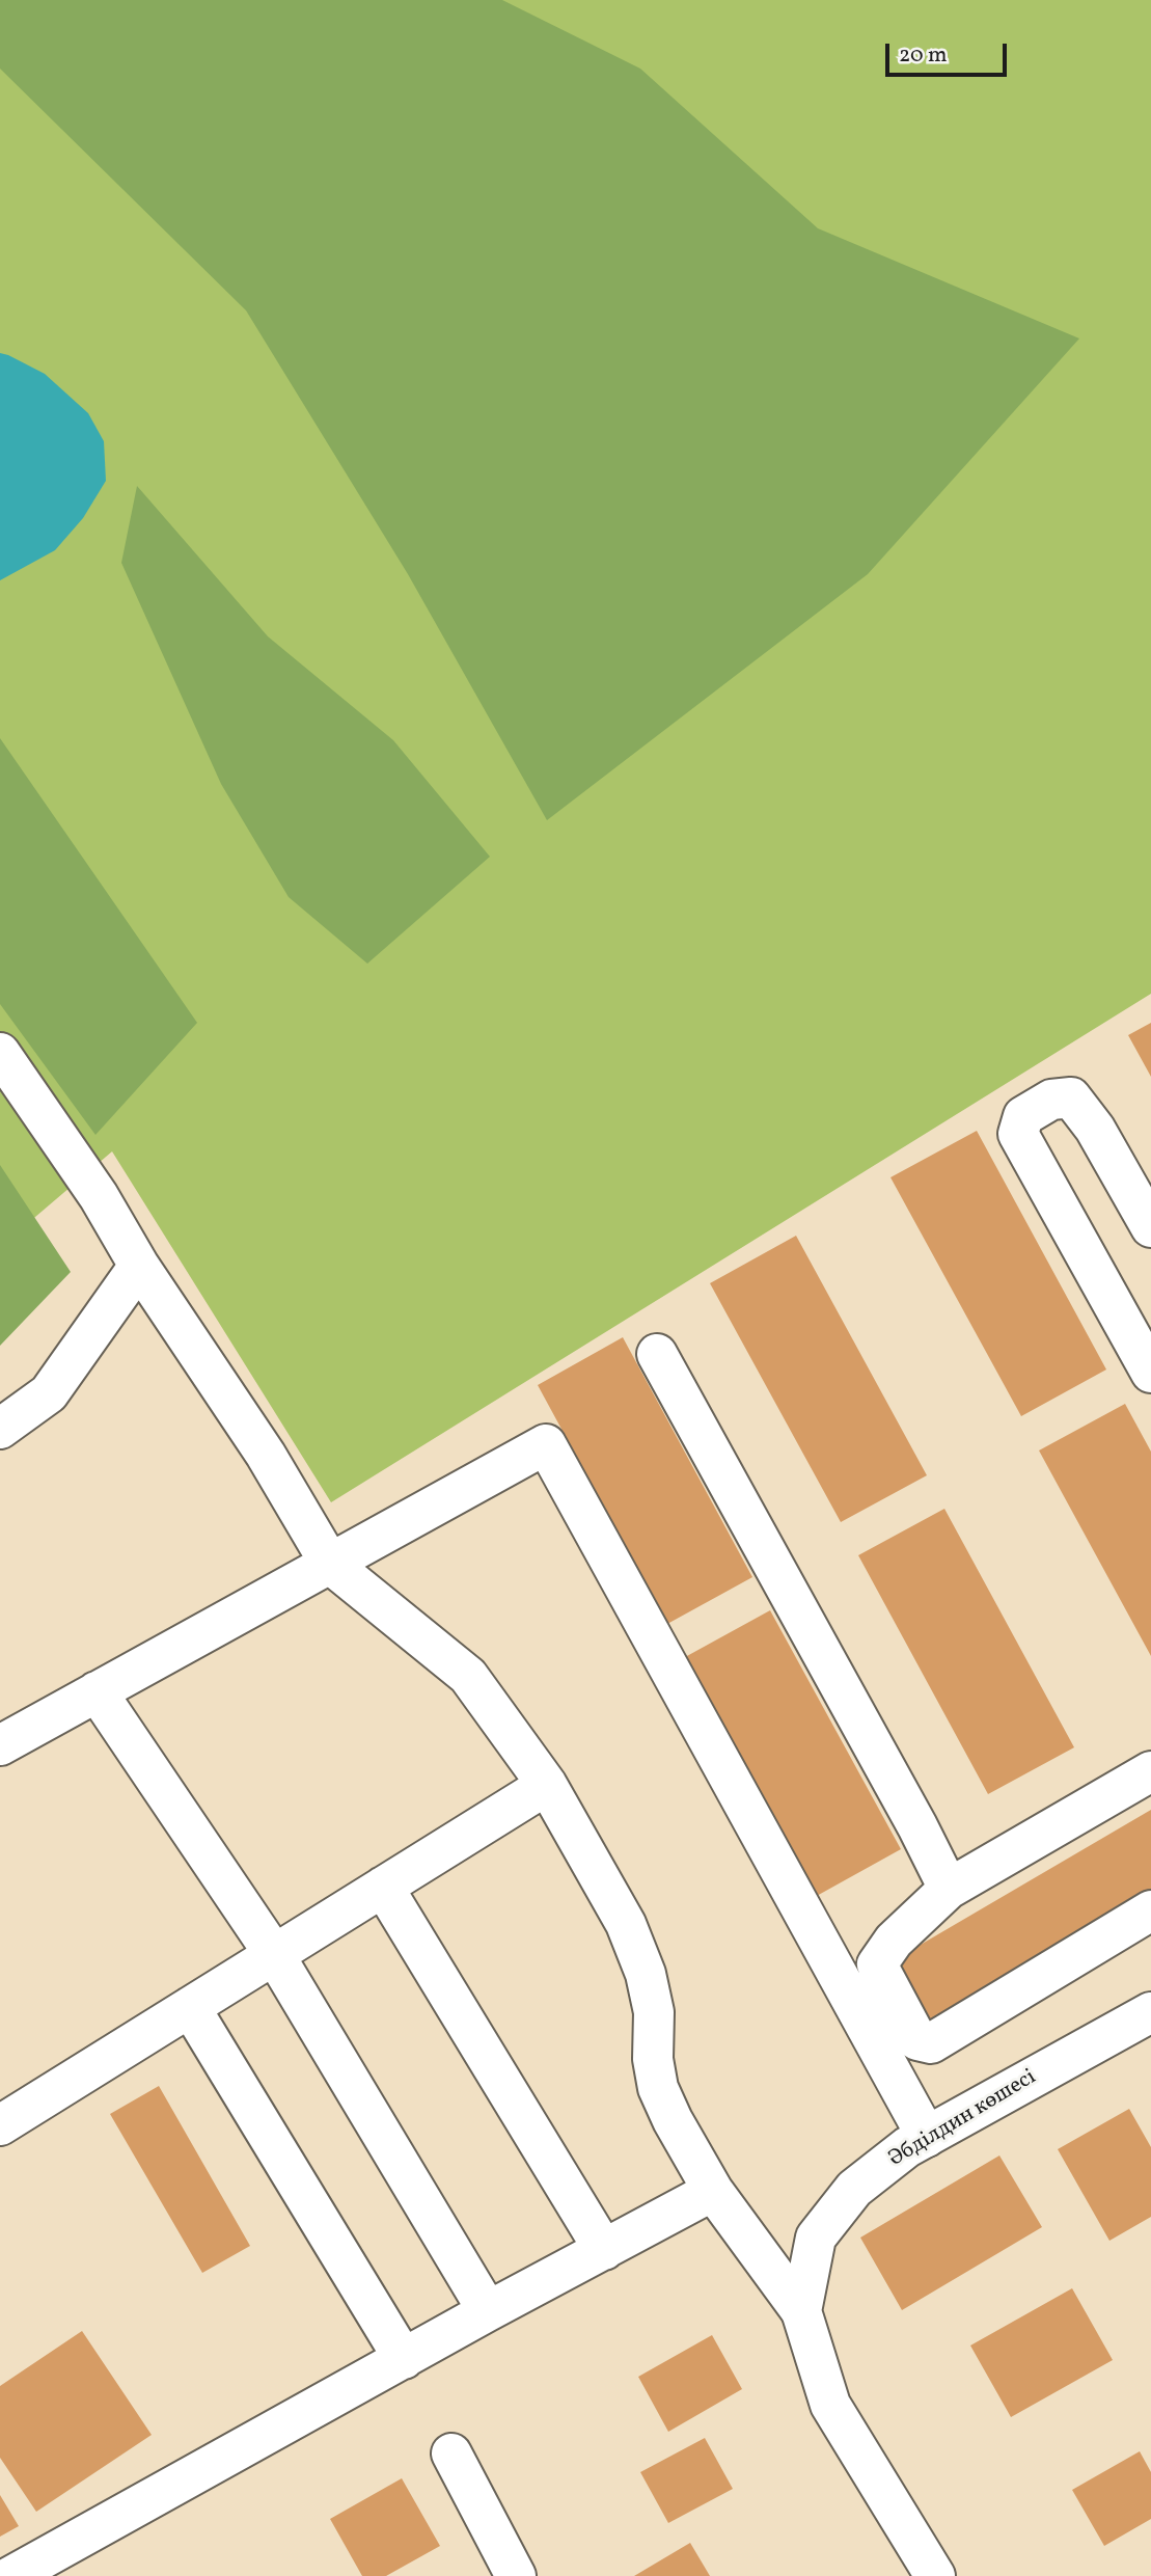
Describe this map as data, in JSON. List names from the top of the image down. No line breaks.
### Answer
{"streets":{"street":["Әбділдин көшесі"]},"scale_bar":"20 m"}
